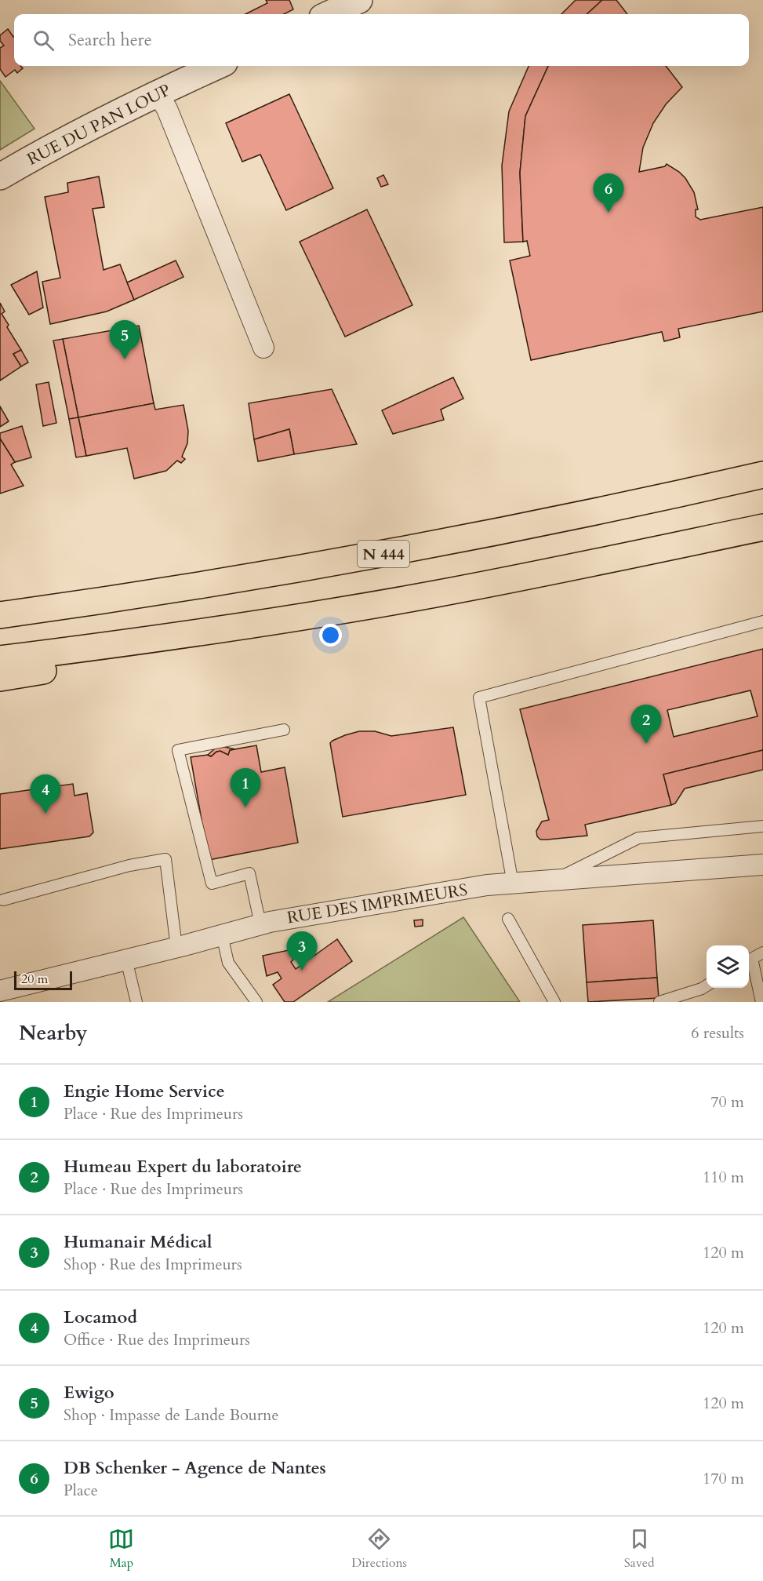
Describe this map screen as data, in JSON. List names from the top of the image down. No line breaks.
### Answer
{"streets":{"highway":["N 444"],"street":["RUE DU PAN LOUP","RUE DES IMPRIMEURS"]},"scale_bar":"20 m","page":{"search":"Search here","pins":["6","5","2","1","4","3"],"scale":"20 m","heading":["Nearby","6 results"],"list":[{"mark":"1","name":"Engie Home Service","note":"Place · Rue des Imprimeurs","value":"70 m"},{"mark":"2","name":"Humeau Expert du laboratoire","note":"Place · Rue des Imprimeurs","value":"110 m"},{"mark":"3","name":"Humanair Médical","note":"Shop · Rue des Imprimeurs","value":"120 m"},{"mark":"4","name":"Locamod","note":"Office · Rue des Imprimeurs","value":"120 m"},{"mark":"5","name":"Ewigo","note":"Shop · Impasse de Lande Bourne","value":"120 m"},{"mark":"6","name":"DB Schenker - Agence de Nantes","note":"Place","value":"170 m"}],"nav":["Map","Directions","Saved"]}}
